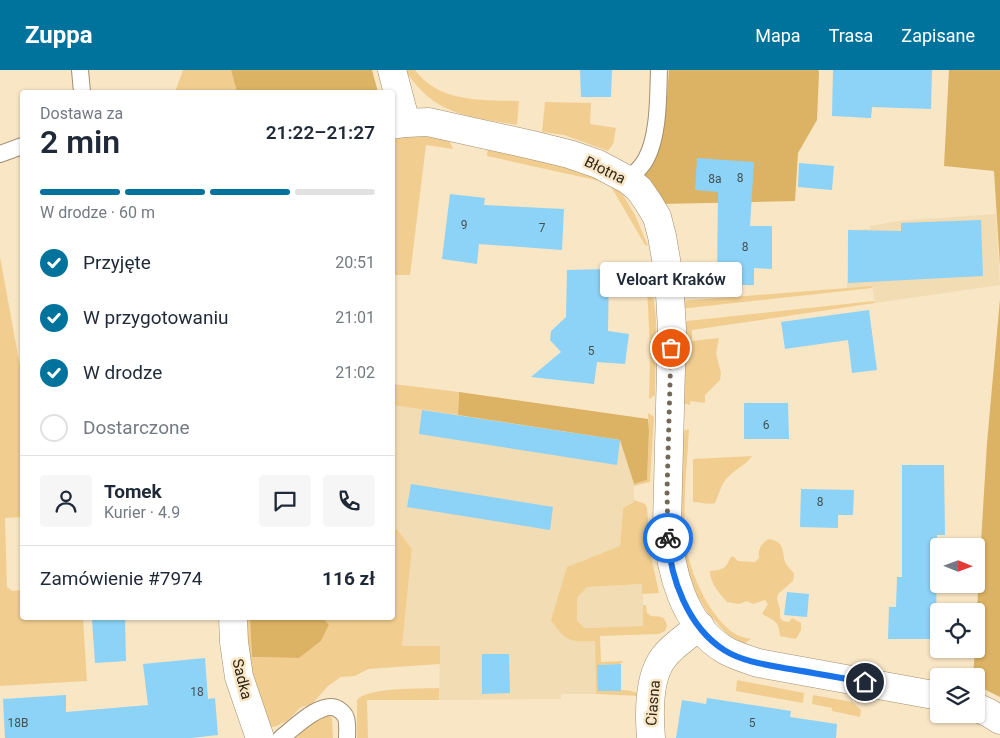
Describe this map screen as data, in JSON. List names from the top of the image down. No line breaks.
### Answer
{"streets":{"street":["Błotna","Sadka","Ciasna"]},"crossings":[["Błotna","Ciasna"]],"places":["Veloart Kraków"],"house_numbers":["8","8a","9","7","8","5","6","8","18","18B","5"],"north":"right","page":{"header":"Zuppa","nav":["Mapa","Trasa","Zapisane"],"heading":["2 min","Dostawa za","21:22–21:27"],"panel":["Tomek","Kurier · 4.9","Zamówienie #7974","116 zł"],"bar":"W drodze · 60 m","list":[["Przyjęte","20:51"],["W przygotowaniu","21:01"],["W drodze","21:02"],"Dostarczone"],"bubble":"Veloart Kraków"}}
